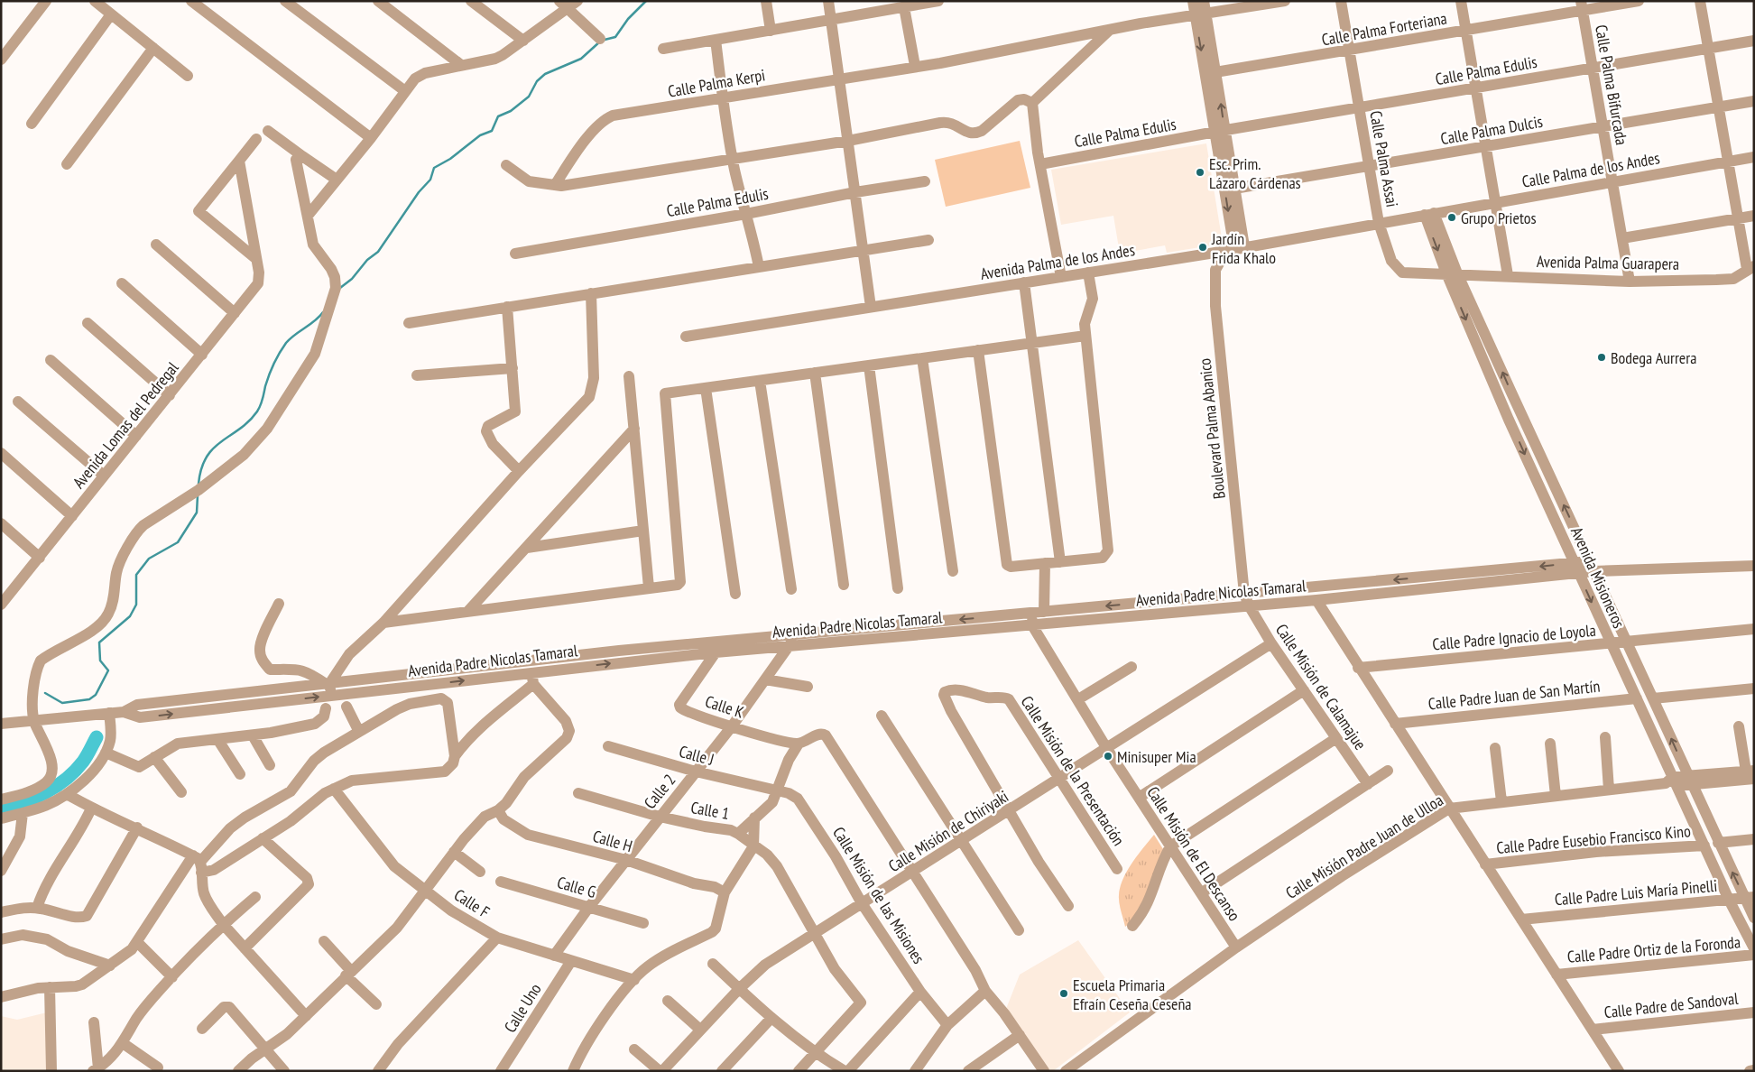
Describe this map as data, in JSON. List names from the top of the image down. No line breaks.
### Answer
{"streets":{"street":["Calle Palma Forteriana","Calle Palma Edulis","Calle Palma Kerpi","Calle Palma Bifurcada","Calle Palma Dulcis","Calle Palma Assai","Calle Palma de los Andes","Avenida Palma de los Andes","Avenida Palma Guarapera","Avenida Lomas del Pedregal","Boulevard Palma Abanico","Avenida Misioneros","Avenida Padre Nicolas Tamaral","Calle Padre Ignacio de Loyola","Calle Misión de Calamajue","Calle Padre Juan de San Martín","Calle K","Calle J","Calle Misión de la Presentación","Calle 2","Calle 1","Calle Misión de Chiriyaki","Calle Padre Eusebio Francisco Kino","Calle H","Calle Misión Padre Juan de Ulloa","Calle Misión de El Descanso","Calle G","Calle Padre Luis María Pinelli","Calle Misión de las Misiones","Calle F","Calle Padre Ortiz de la Foronda","Calle Padre de Sandoval","Calle Uno"]},"crossings":[["Calle Palma Forteriana","Calle Palma Bifurcada"],["Calle Palma Forteriana","Calle Palma Assai"],["Calle Palma Edulis","Calle Palma Bifurcada"],["Calle Palma Edulis","Calle Palma Assai"],["Calle Palma Bifurcada","Calle Palma Dulcis"],["Calle Palma Bifurcada","Calle Palma de los Andes"],["Calle Palma Bifurcada","Avenida Palma Guarapera"],["Calle Palma Dulcis","Calle Palma Assai"],["Calle Palma Assai","Avenida Palma de los Andes"],["Calle Palma Assai","Avenida Palma Guarapera"],["Calle Palma Assai","Avenida Misioneros"],["Calle Palma de los Andes","Avenida Palma de los Andes"],["Calle Palma de los Andes","Avenida Misioneros"],["Avenida Palma de los Andes","Boulevard Palma Abanico"],["Avenida Palma de los Andes","Avenida Misioneros"],["Avenida Palma Guarapera","Avenida Misioneros"],["Boulevard Palma Abanico","Avenida Padre Nicolas Tamaral"],["Boulevard Palma Abanico","Calle Misión de Calamajue"],["Avenida Misioneros","Avenida Padre Nicolas Tamaral"],["Avenida Misioneros","Calle Padre Ignacio de Loyola"],["Avenida Misioneros","Calle Padre Juan de San Martín"],["Avenida Misioneros","Calle Padre Eusebio Francisco Kino"],["Avenida Misioneros","Calle Misión Padre Juan de Ulloa"],["Avenida Misioneros","Calle Padre Luis María Pinelli"],["Avenida Padre Nicolas Tamaral","Calle Misión de Calamajue"],["Avenida Padre Nicolas Tamaral","Calle K"],["Avenida Padre Nicolas Tamaral","Calle 2"],["Avenida Padre Nicolas Tamaral","Calle Misión de El Descanso"],["Calle Misión de Calamajue","Calle Misión de Chiriyaki"],["Calle K","Calle 2"],["Calle J","Calle 2"],["Calle J","Calle Misión de las Misiones"],["Calle Misión de la Presentación","Calle Misión de Chiriyaki"],["Calle 2","Calle 1"],["Calle 2","Calle H"],["Calle 2","Calle G"],["Calle 2","Calle F"],["Calle 1","Calle Misión de Chiriyaki"],["Calle Misión de Chiriyaki","Calle Misión de El Descanso"],["Calle Misión de Chiriyaki","Calle Misión de las Misiones"],["Calle Misión Padre Juan de Ulloa","Calle Misión de El Descanso"],["Calle F","Calle Uno"]],"places":["Esc. Prim. Lázaro Cárdenas","Grupo Prietos","Jardín Frida Khalo","Bodega Aurrera","Minisuper Mia","Escuela Primaria Efraín Ceseña Ceseña"]}
